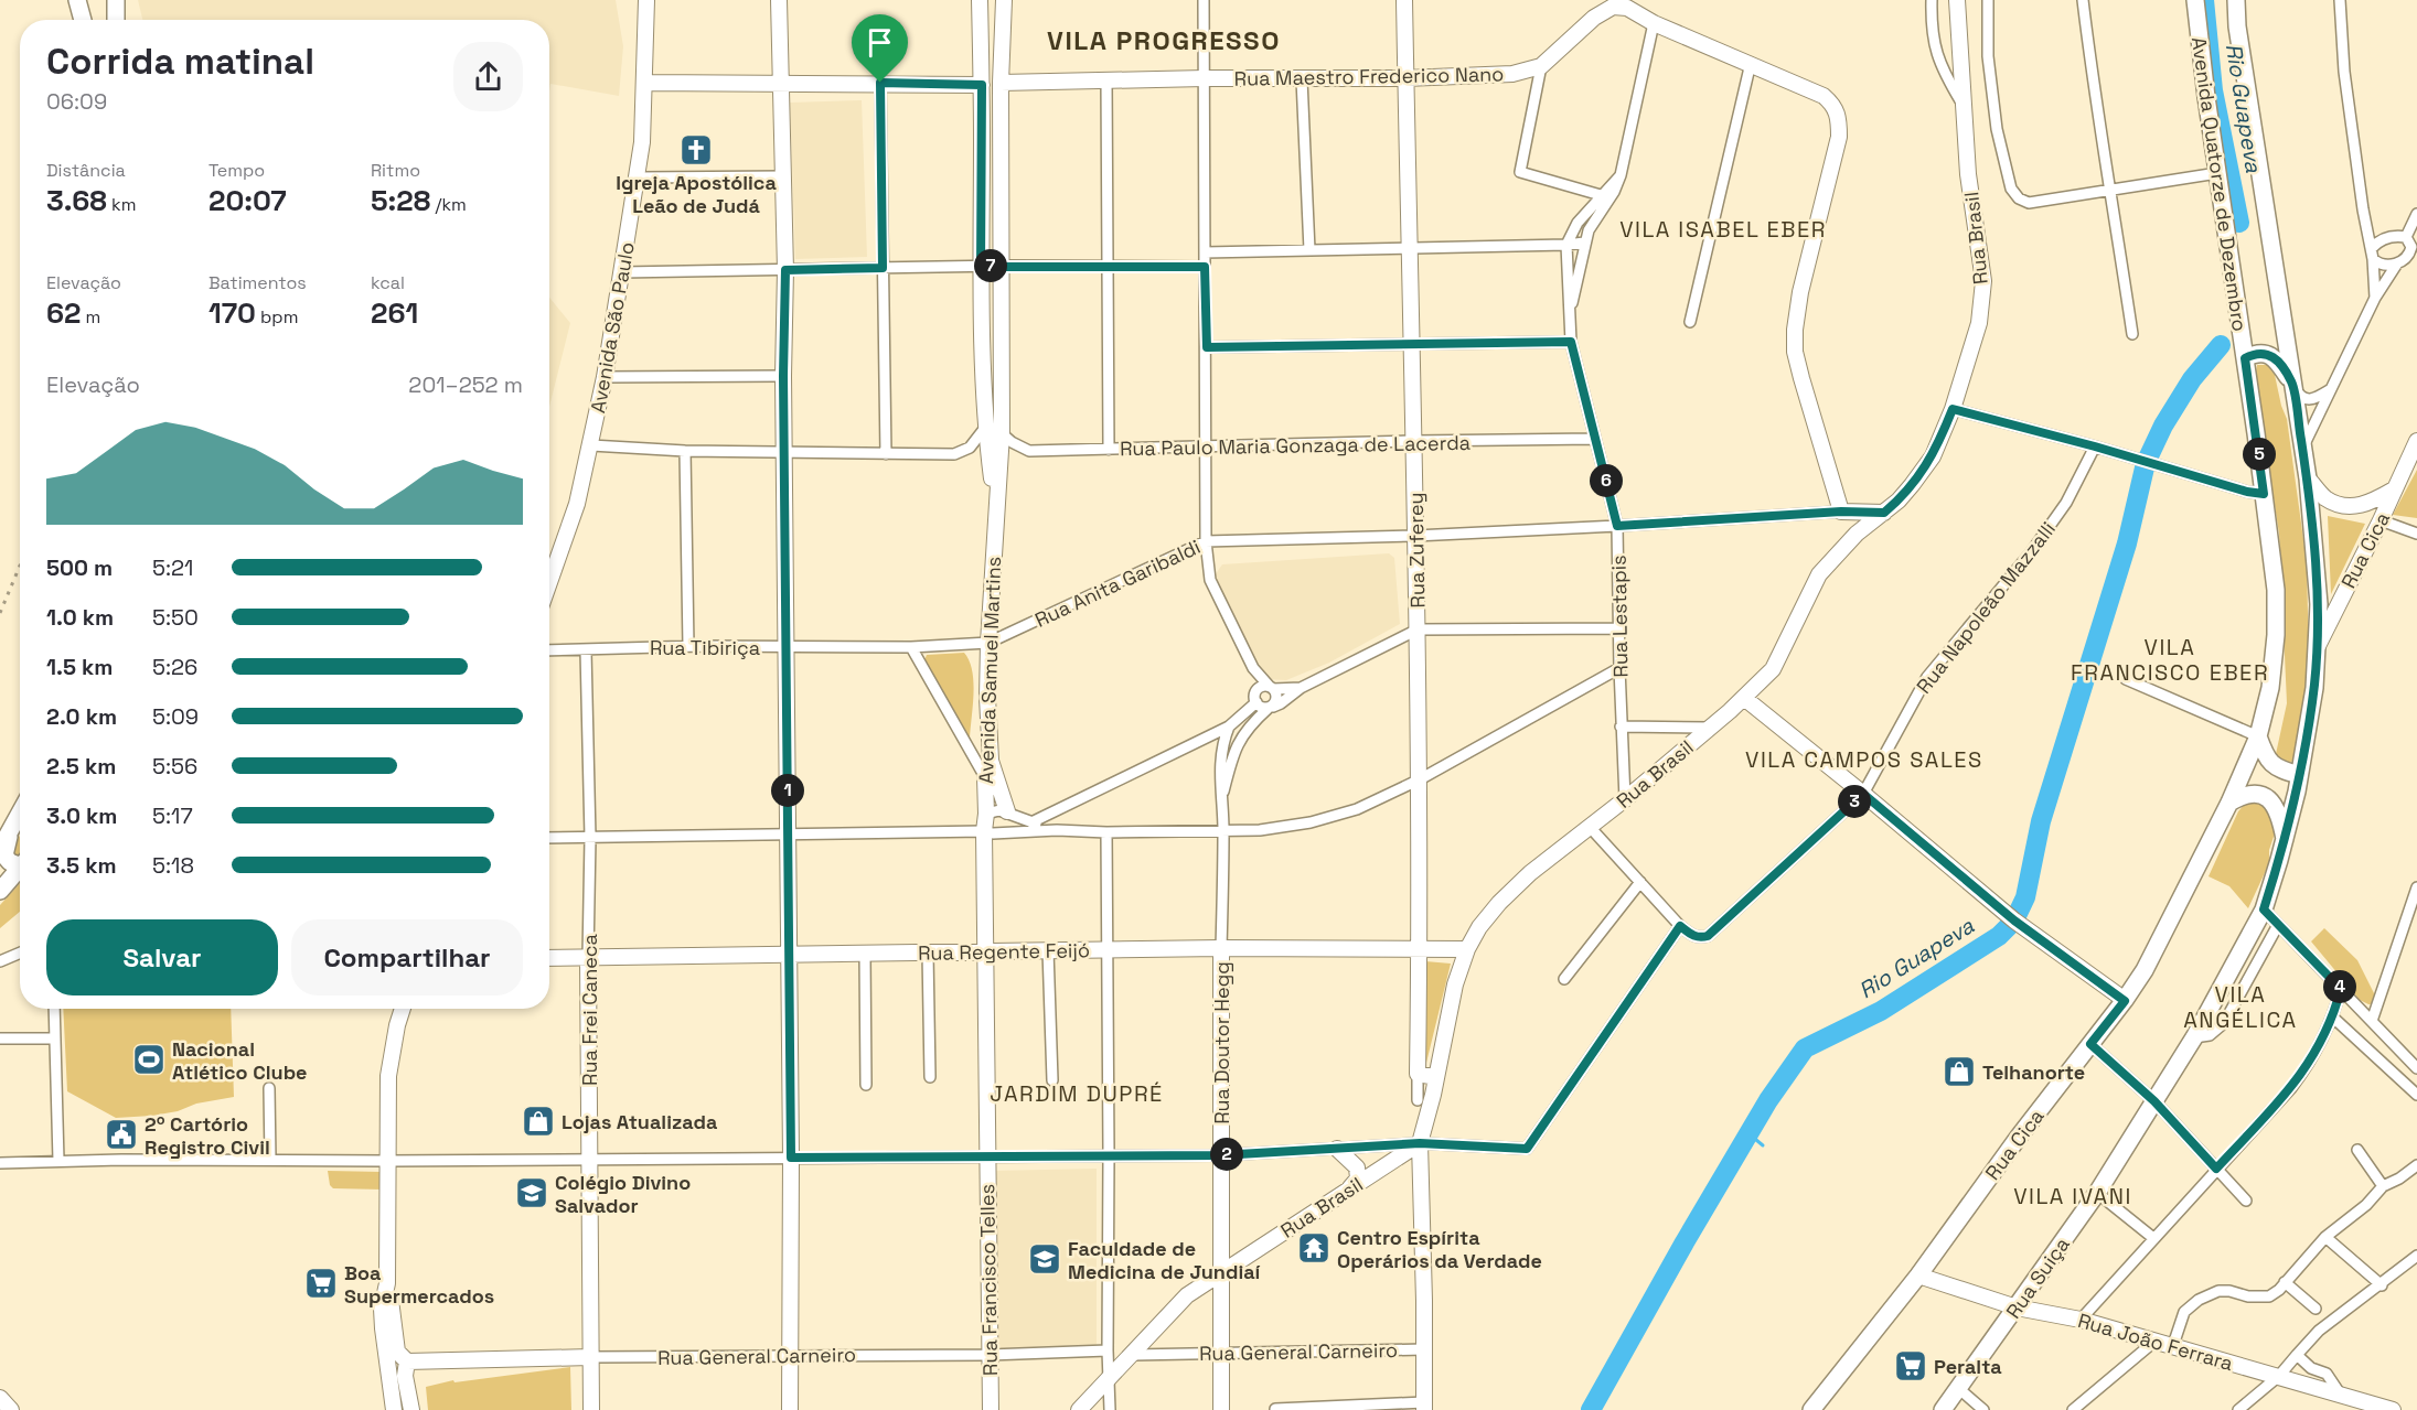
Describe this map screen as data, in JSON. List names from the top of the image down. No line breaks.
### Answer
{"streets":{"main road":["Avenida Quatorze de Dezembro","Rua Cica","Rua Suiça"],"street":["Rua Maestro Frederico Nano","Rua Brasil","Avenida São Paulo","Rua Paulo Maria Gonzaga de Lacerda","Rua Zuferey","Rua Anita Garibaldi","Rua Napoleão Mazzalli","Rua Lestapis","Rua Tibiriça","Avenida Samuel Martins","Rua Regente Feijó","Rua Frei Caneca","Rua Doutor Hegg","Rua Francisco Telles","Rua João Ferrara","Rua General Carneiro"]},"crossings":[["Rua Maestro Frederico Nano","Rua Zuferey"],["Rua Maestro Frederico Nano","Rua Anita Garibaldi"],["Rua Maestro Frederico Nano","Rua Lestapis"],["Rua Maestro Frederico Nano","Avenida Samuel Martins"],["Avenida Quatorze de Dezembro","Rua Cica"],["Avenida Quatorze de Dezembro","Rua Suiça"],["Rua Brasil","Rua Anita Garibaldi"],["Rua Brasil","Rua Lestapis"],["Rua Brasil","Rua Regente Feijó"],["Rua Brasil","Rua Doutor Hegg"],["Rua Brasil","Rua General Carneiro"],["Rua Paulo Maria Gonzaga de Lacerda","Rua Zuferey"],["Rua Paulo Maria Gonzaga de Lacerda","Rua Lestapis"],["Rua Paulo Maria Gonzaga de Lacerda","Avenida Samuel Martins"],["Rua Zuferey","Rua Anita Garibaldi"],["Rua Zuferey","Rua Regente Feijó"],["Rua Zuferey","Rua Doutor Hegg"],["Rua Cica","Rua João Ferrara"],["Rua Anita Garibaldi","Rua Lestapis"],["Rua Anita Garibaldi","Rua Tibiriça"],["Rua Anita Garibaldi","Avenida Samuel Martins"],["Rua Tibiriça","Avenida Samuel Martins"],["Rua Tibiriça","Rua Frei Caneca"],["Avenida Samuel Martins","Rua Francisco Telles"],["Rua Regente Feijó","Rua Frei Caneca"],["Rua Regente Feijó","Rua Doutor Hegg"],["Rua Regente Feijó","Rua Francisco Telles"],["Rua Frei Caneca","Rua General Carneiro"],["Rua Doutor Hegg","Rua General Carneiro"],["Rua Suiça","Rua João Ferrara"],["Rua Francisco Telles","Rua General Carneiro"]],"districts":["VILA PROGRESSO","VILA ISABEL EBER","VILA FRANCISCO EBER","VILA CAMPOS SALES","VILA ANGÉLICA","JARDIM DUPRÉ","VILA IVANI"],"water":["Rio Guapeva"],"places":{"church":["Igreja Apostólica Leão de Judá"],"sports":["Nacional Atlético Clube"],"shop":["Telhanorte","Lojas Atualizada"],"public building":["2º Cartório Registro Civil"],"school or university":["Colégio Divino Salvador","Faculdade de Medicina de Jundiaí"],"temple":["Centro Espírita Operários da Verdade"],"supermarket":["Boa Supermercados","Peralta"]},"page":{"heading":["Corrida matinal","06:09"],"stats":[["Distância","3.68 km"],["Tempo","20:07"],["Ritmo","5:28 /km"],["Elevação","62 m"],["Batimentos","170 bpm"],["kcal","261"]],"pins":["7","5","6","1","3","4","2"],"chart":["Elevação","201–252 m"],"list":[{"name":"500 m","note":"5:21"},{"name":"1.0 km","note":"5:50"},{"name":"1.5 km","note":"5:26"},{"name":"2.0 km","note":"5:09"},{"name":"2.5 km","note":"5:56"},{"name":"3.0 km","note":"5:17"},{"name":"3.5 km","note":"5:18"}],"buttons":["Salvar","Compartilhar"]}}
